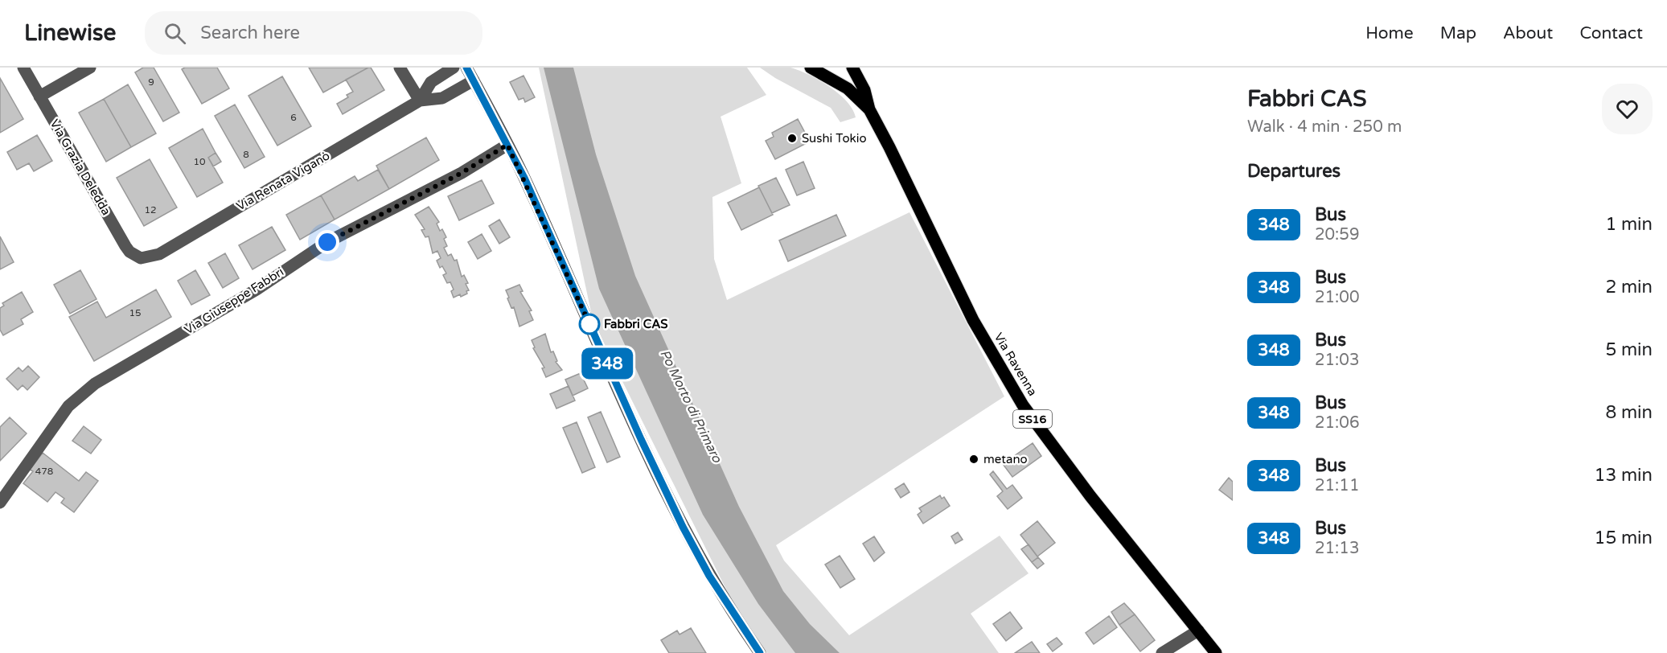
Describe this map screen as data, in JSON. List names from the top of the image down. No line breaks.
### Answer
{"streets":{"main road":["Via Ravenna","SS16"],"street":["Via Grazia Deledda","Via Renata Viganò","Via Giuseppe Fabbri"]},"crossings":[["Via Grazia Deledda","Via Renata Viganò"]],"water":["Po Morto di Primaro"],"places":["Sushi Tokio","Fabbri CAS","metano"],"lines":["bus line 348"],"house_numbers":["9","6","8","10","12","15","478"],"page":{"header":"Linewise","search":"Search here","nav":["Home","Map","About","Contact"],"on_map":"348","heading":[["Fabbri CAS","Walk · 4 min · 250 m"],"Departures"],"list":[{"mark":"348","name":"Bus","note":"20:59","value":"1 min"},{"mark":"348","name":"Bus","note":"21:00","value":"2 min"},{"mark":"348","name":"Bus","note":"21:03","value":"5 min"},{"mark":"348","name":"Bus","note":"21:06","value":"8 min"},{"mark":"348","name":"Bus","note":"21:11","value":"13 min"},{"mark":"348","name":"Bus","note":"21:13","value":"15 min"}]}}
